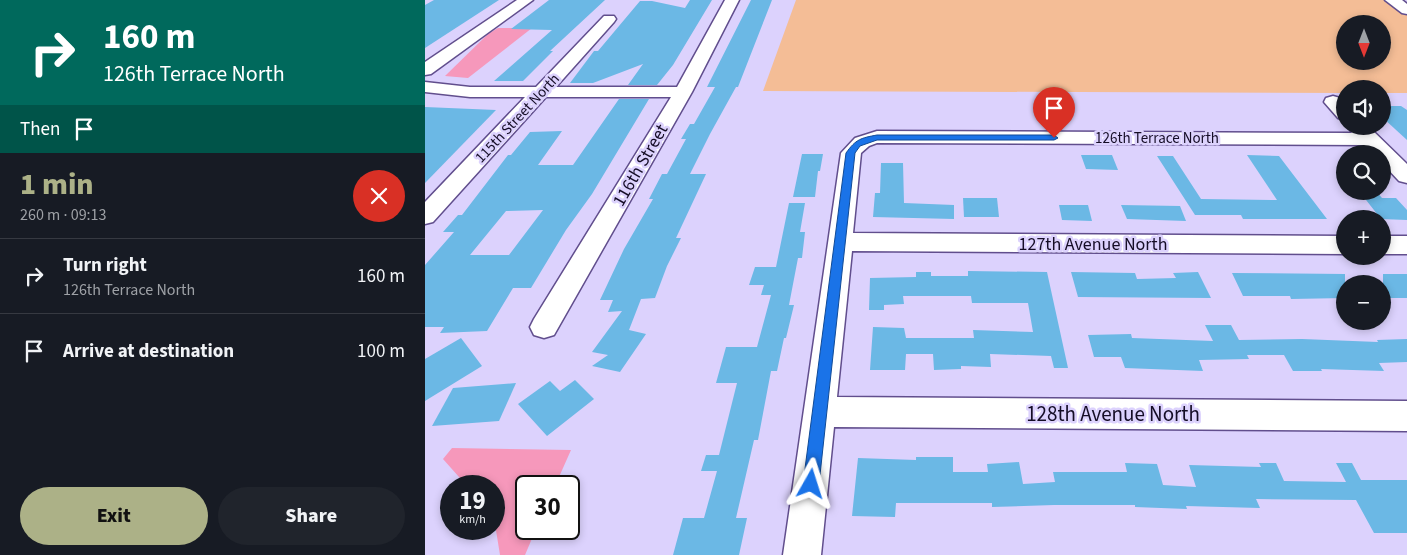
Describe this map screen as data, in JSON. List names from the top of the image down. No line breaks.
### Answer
{"streets":{"street":["115th Street North","126th Terrace North","116th Street","127th Avenue North","128th Avenue North"]},"crossings":[["126th Terrace North","127th Avenue North"]],"north":"bottom","page":{"turn":["160 m","126th Terrace North"],"map_buttons":["+","−"],"then":"Then","heading":["1 min","260 m · 09:13"],"list":[{"name":"Turn right","note":"126th Terrace North","value":"160 m"},{"name":"Arrive at destination","value":"100 m"}],"speed":"19 km/h","limit":"30","buttons":["Exit","Share"]}}
